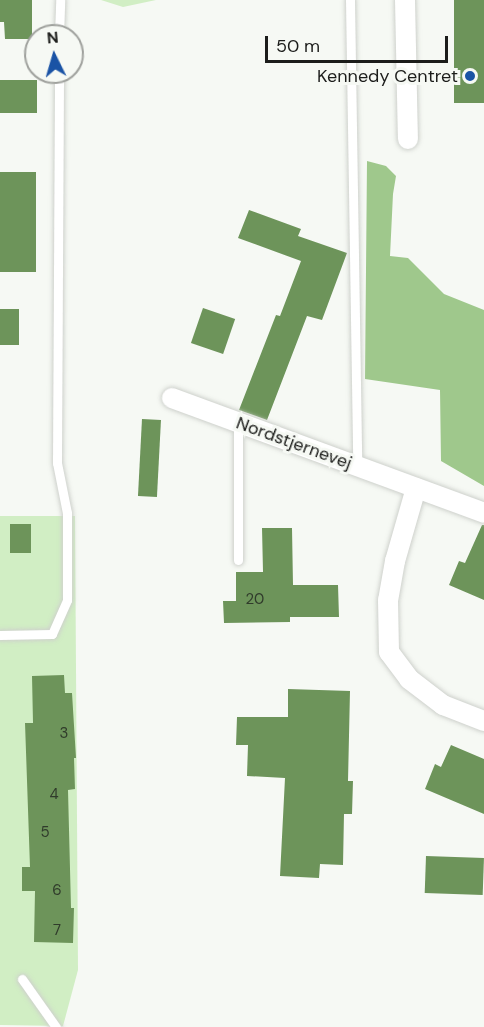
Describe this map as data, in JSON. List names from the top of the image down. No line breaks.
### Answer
{"streets":{"street":["Nordstjernevej"]},"places":["Kennedy Centret"],"house_numbers":["20","3","4","5","6","7"],"scale_bar":"50 m","north":"top"}
